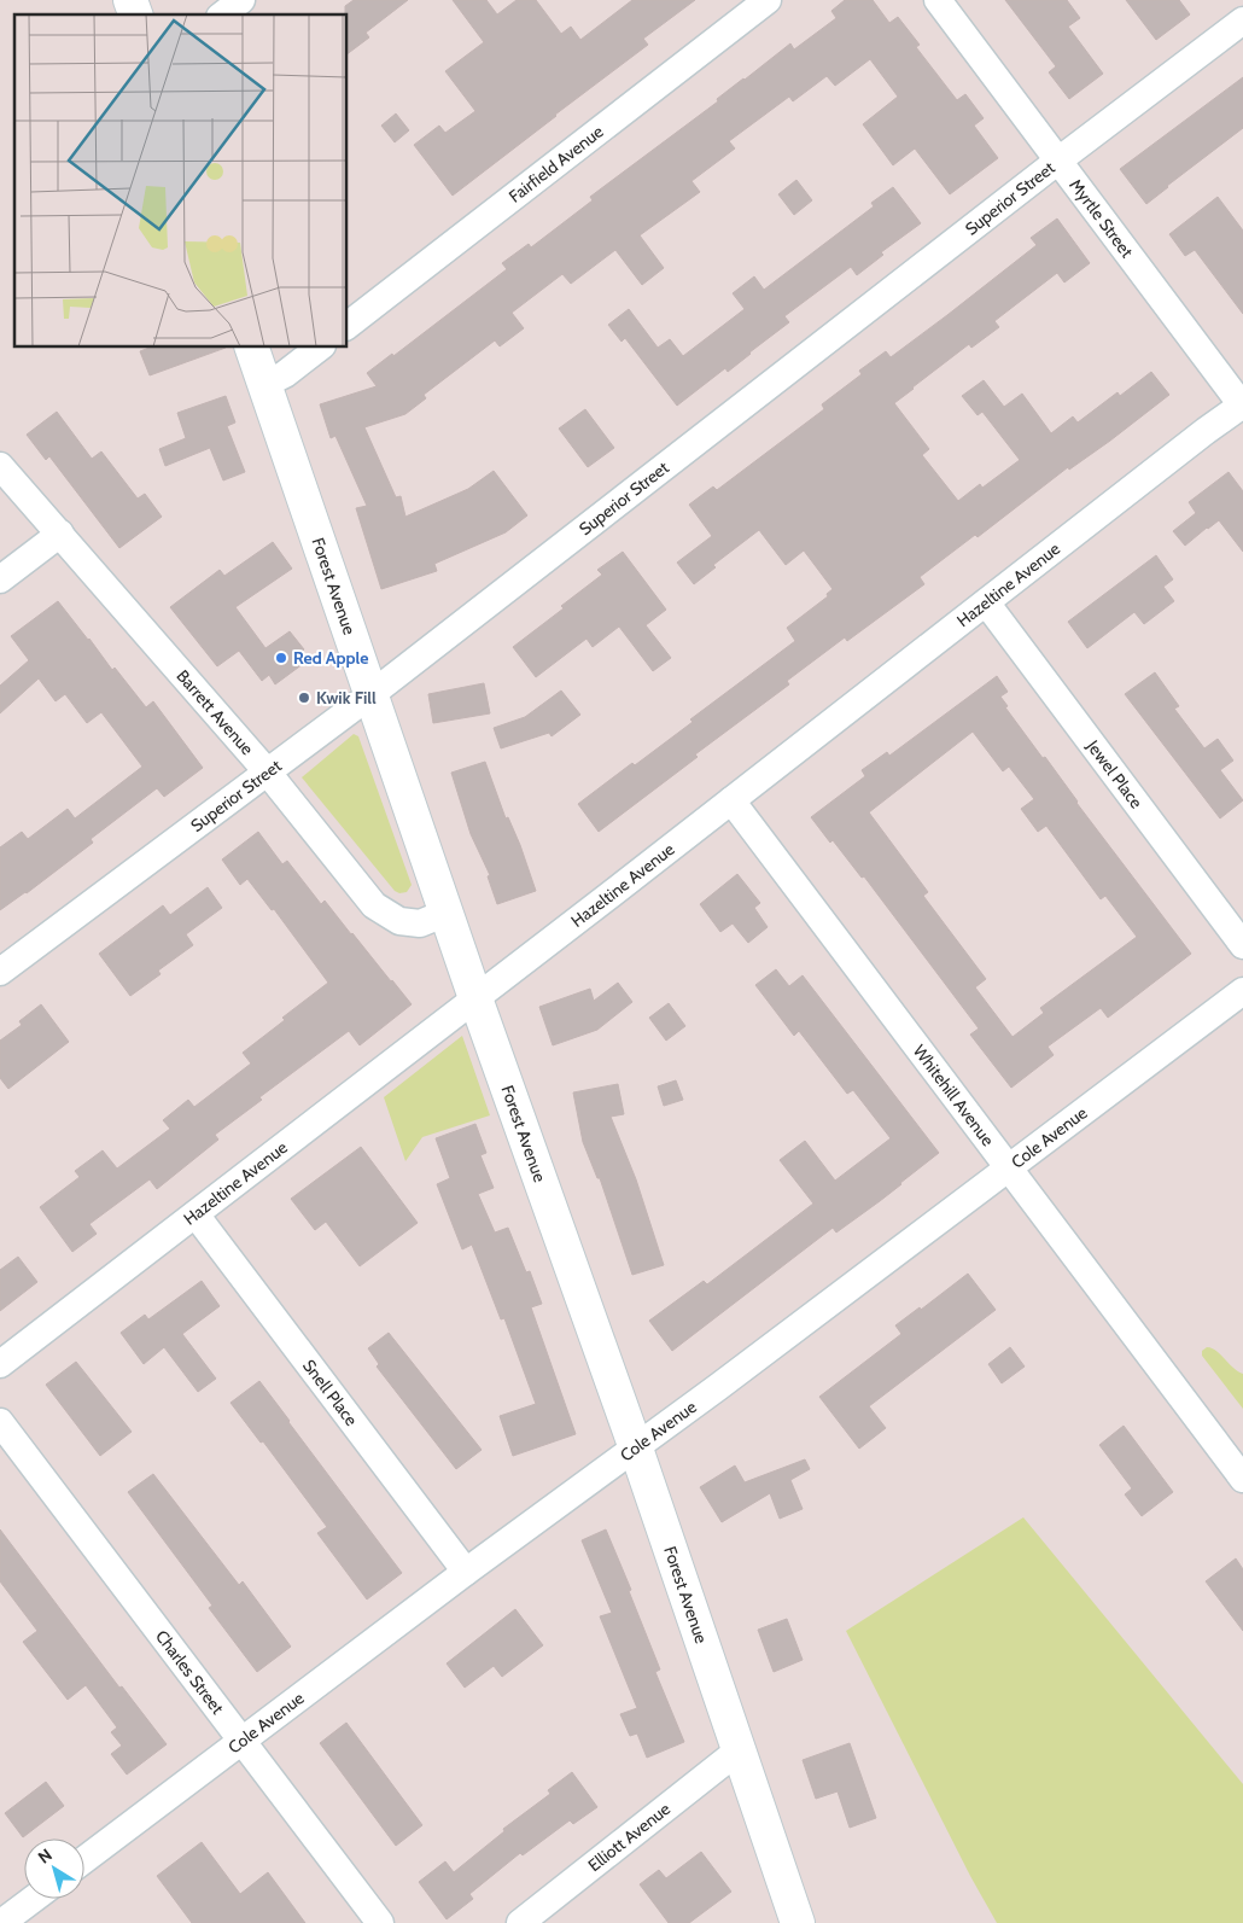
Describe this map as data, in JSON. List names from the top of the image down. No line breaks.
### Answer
{"streets":{"main road":["Forest Avenue"],"street":["Fairfield Avenue","Superior Street","Myrtle Street","Hazeltine Avenue","Barrett Avenue","Jewel Place","Whitehill Avenue","Cole Avenue","Snell Place","Charles Street","Elliott Avenue"]},"crossings":[["Superior Street","Myrtle Street"],["Superior Street","Forest Avenue"],["Superior Street","Barrett Avenue"],["Myrtle Street","Hazeltine Avenue"],["Hazeltine Avenue","Forest Avenue"],["Hazeltine Avenue","Jewel Place"],["Hazeltine Avenue","Whitehill Avenue"],["Hazeltine Avenue","Snell Place"],["Forest Avenue","Barrett Avenue"],["Forest Avenue","Cole Avenue"],["Forest Avenue","Elliott Avenue"],["Whitehill Avenue","Cole Avenue"],["Cole Avenue","Snell Place"],["Cole Avenue","Charles Street"]],"places":["Red Apple","Kwik Fill"],"north":"top left"}
